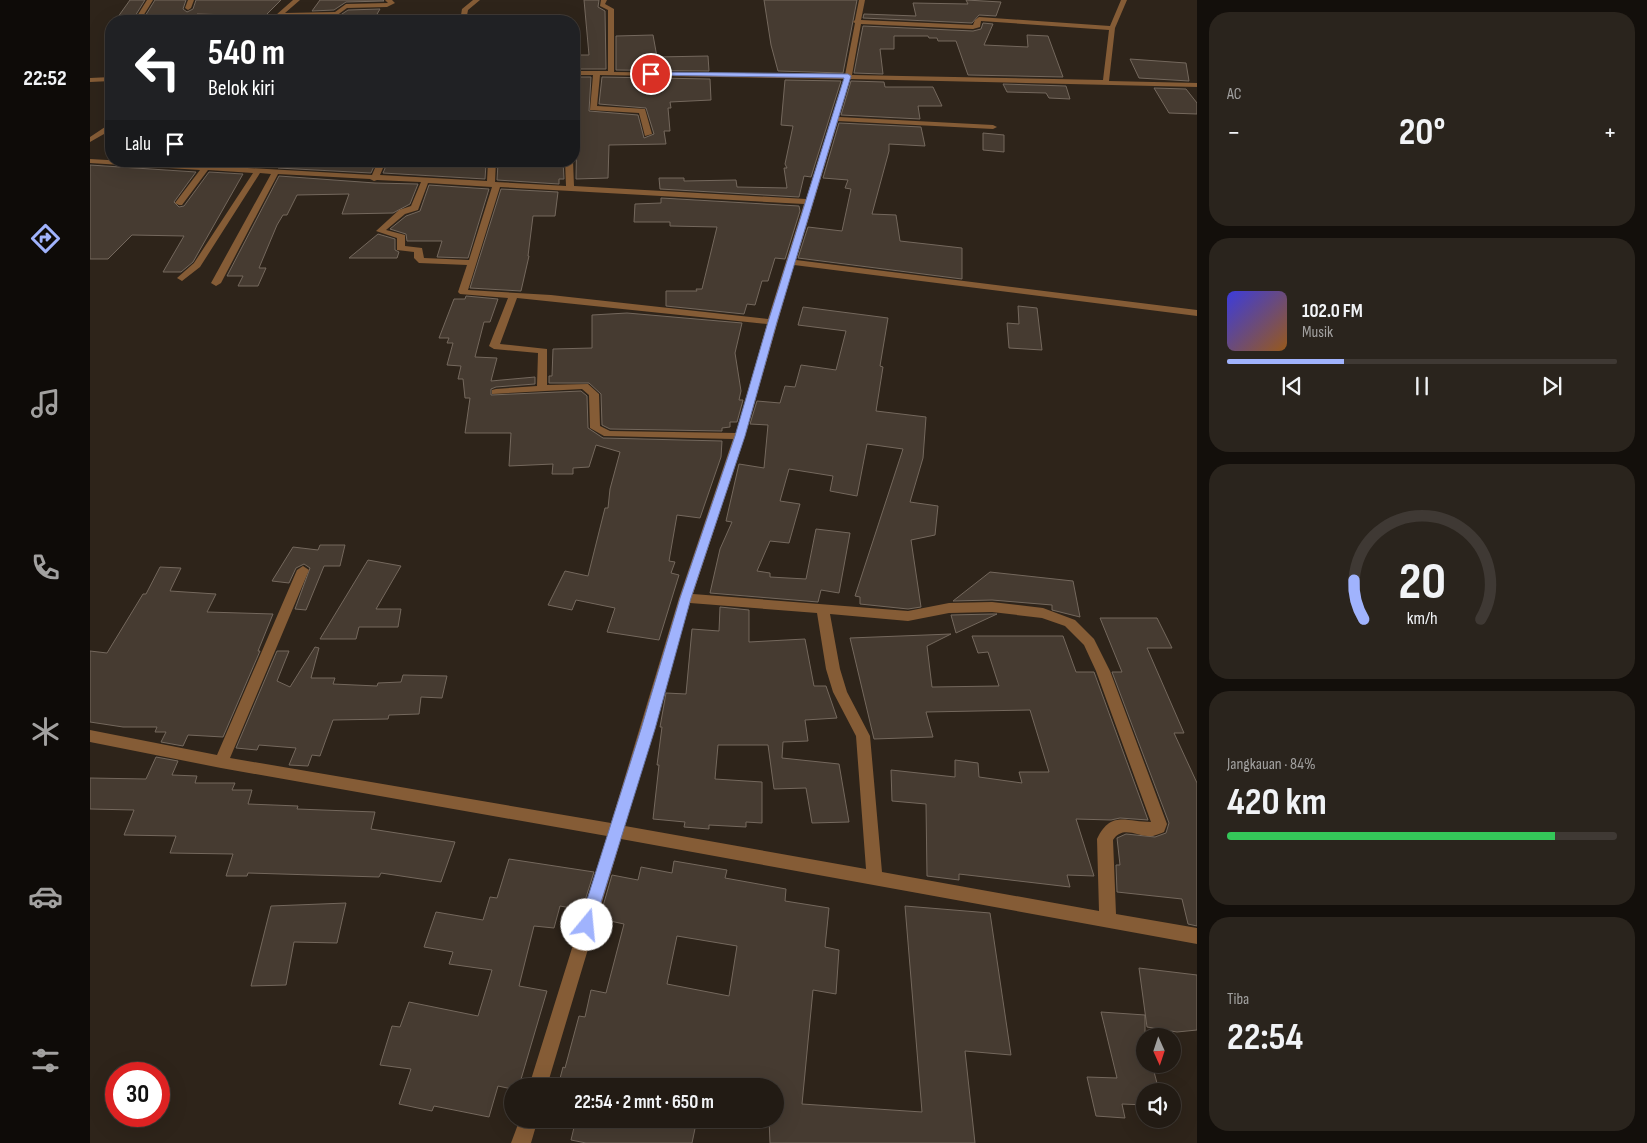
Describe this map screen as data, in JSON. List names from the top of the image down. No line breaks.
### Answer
{"north":"bottom","page":{"tabs":"22:52","tile":["AC",["Jangkauan · 84%","420 km"],["Tiba","22:54"]],"turn":["540 m","Belok kiri"],"heat":["−","20°","+"],"then":"Lalu","song":["102.0 FM","Musik"],"limit":"30","trip":"22:54 · 2 mnt · 650 m","gauge":["20","km/h"]}}
